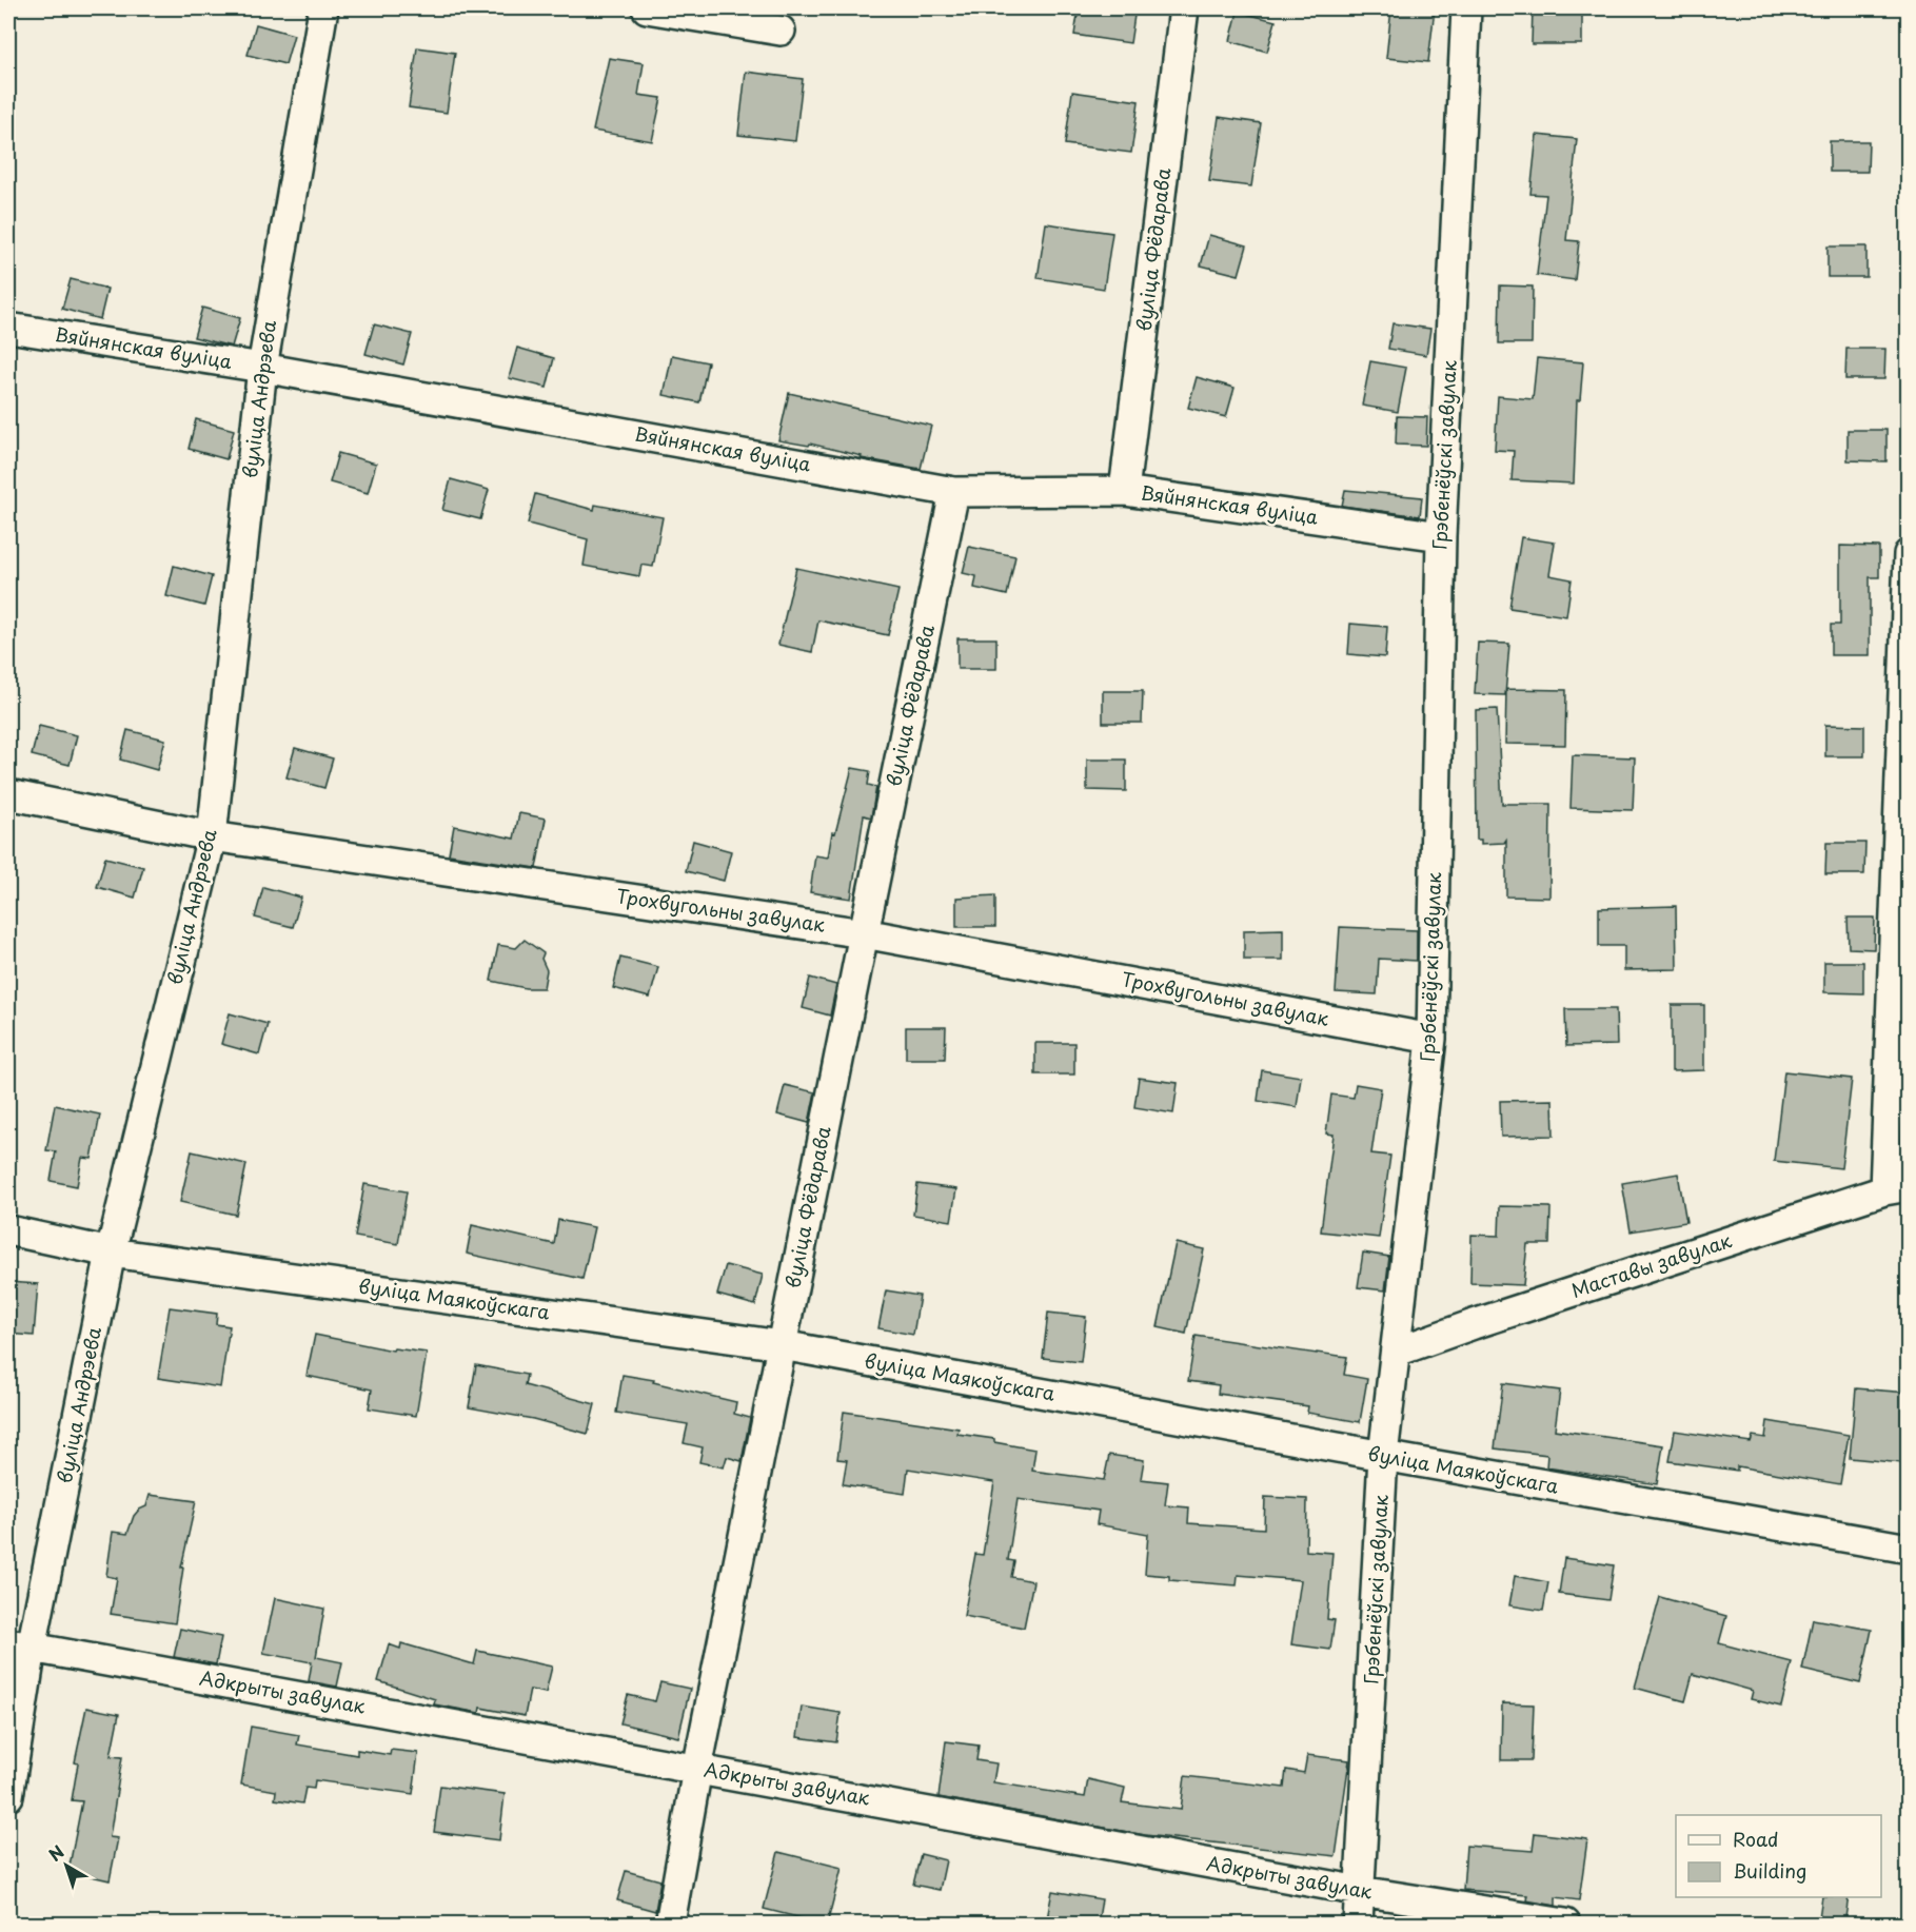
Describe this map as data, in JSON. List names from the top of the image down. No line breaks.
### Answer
{"streets":{"street":["вуліца Фёдарава","Вяйнянская вуліца","вуліца Андрэева","Грэбенёўскі завулак","Трохвугольны завулак","Маставы завулак","вуліца Маякоўскага","Адкрыты завулак"]},"crossings":[["вуліца Фёдарава","Вяйнянская вуліца"],["вуліца Фёдарава","Трохвугольны завулак"],["вуліца Фёдарава","вуліца Маякоўскага"],["вуліца Фёдарава","Адкрыты завулак"],["Вяйнянская вуліца","вуліца Андрэева"],["Вяйнянская вуліца","Грэбенёўскі завулак"],["вуліца Андрэева","Трохвугольны завулак"],["вуліца Андрэева","вуліца Маякоўскага"],["вуліца Андрэева","Адкрыты завулак"],["Грэбенёўскі завулак","Трохвугольны завулак"],["Грэбенёўскі завулак","Маставы завулак"],["Грэбенёўскі завулак","вуліца Маякоўскага"],["Грэбенёўскі завулак","Адкрыты завулак"]],"legend":["Road","Building"],"north":"top left"}
